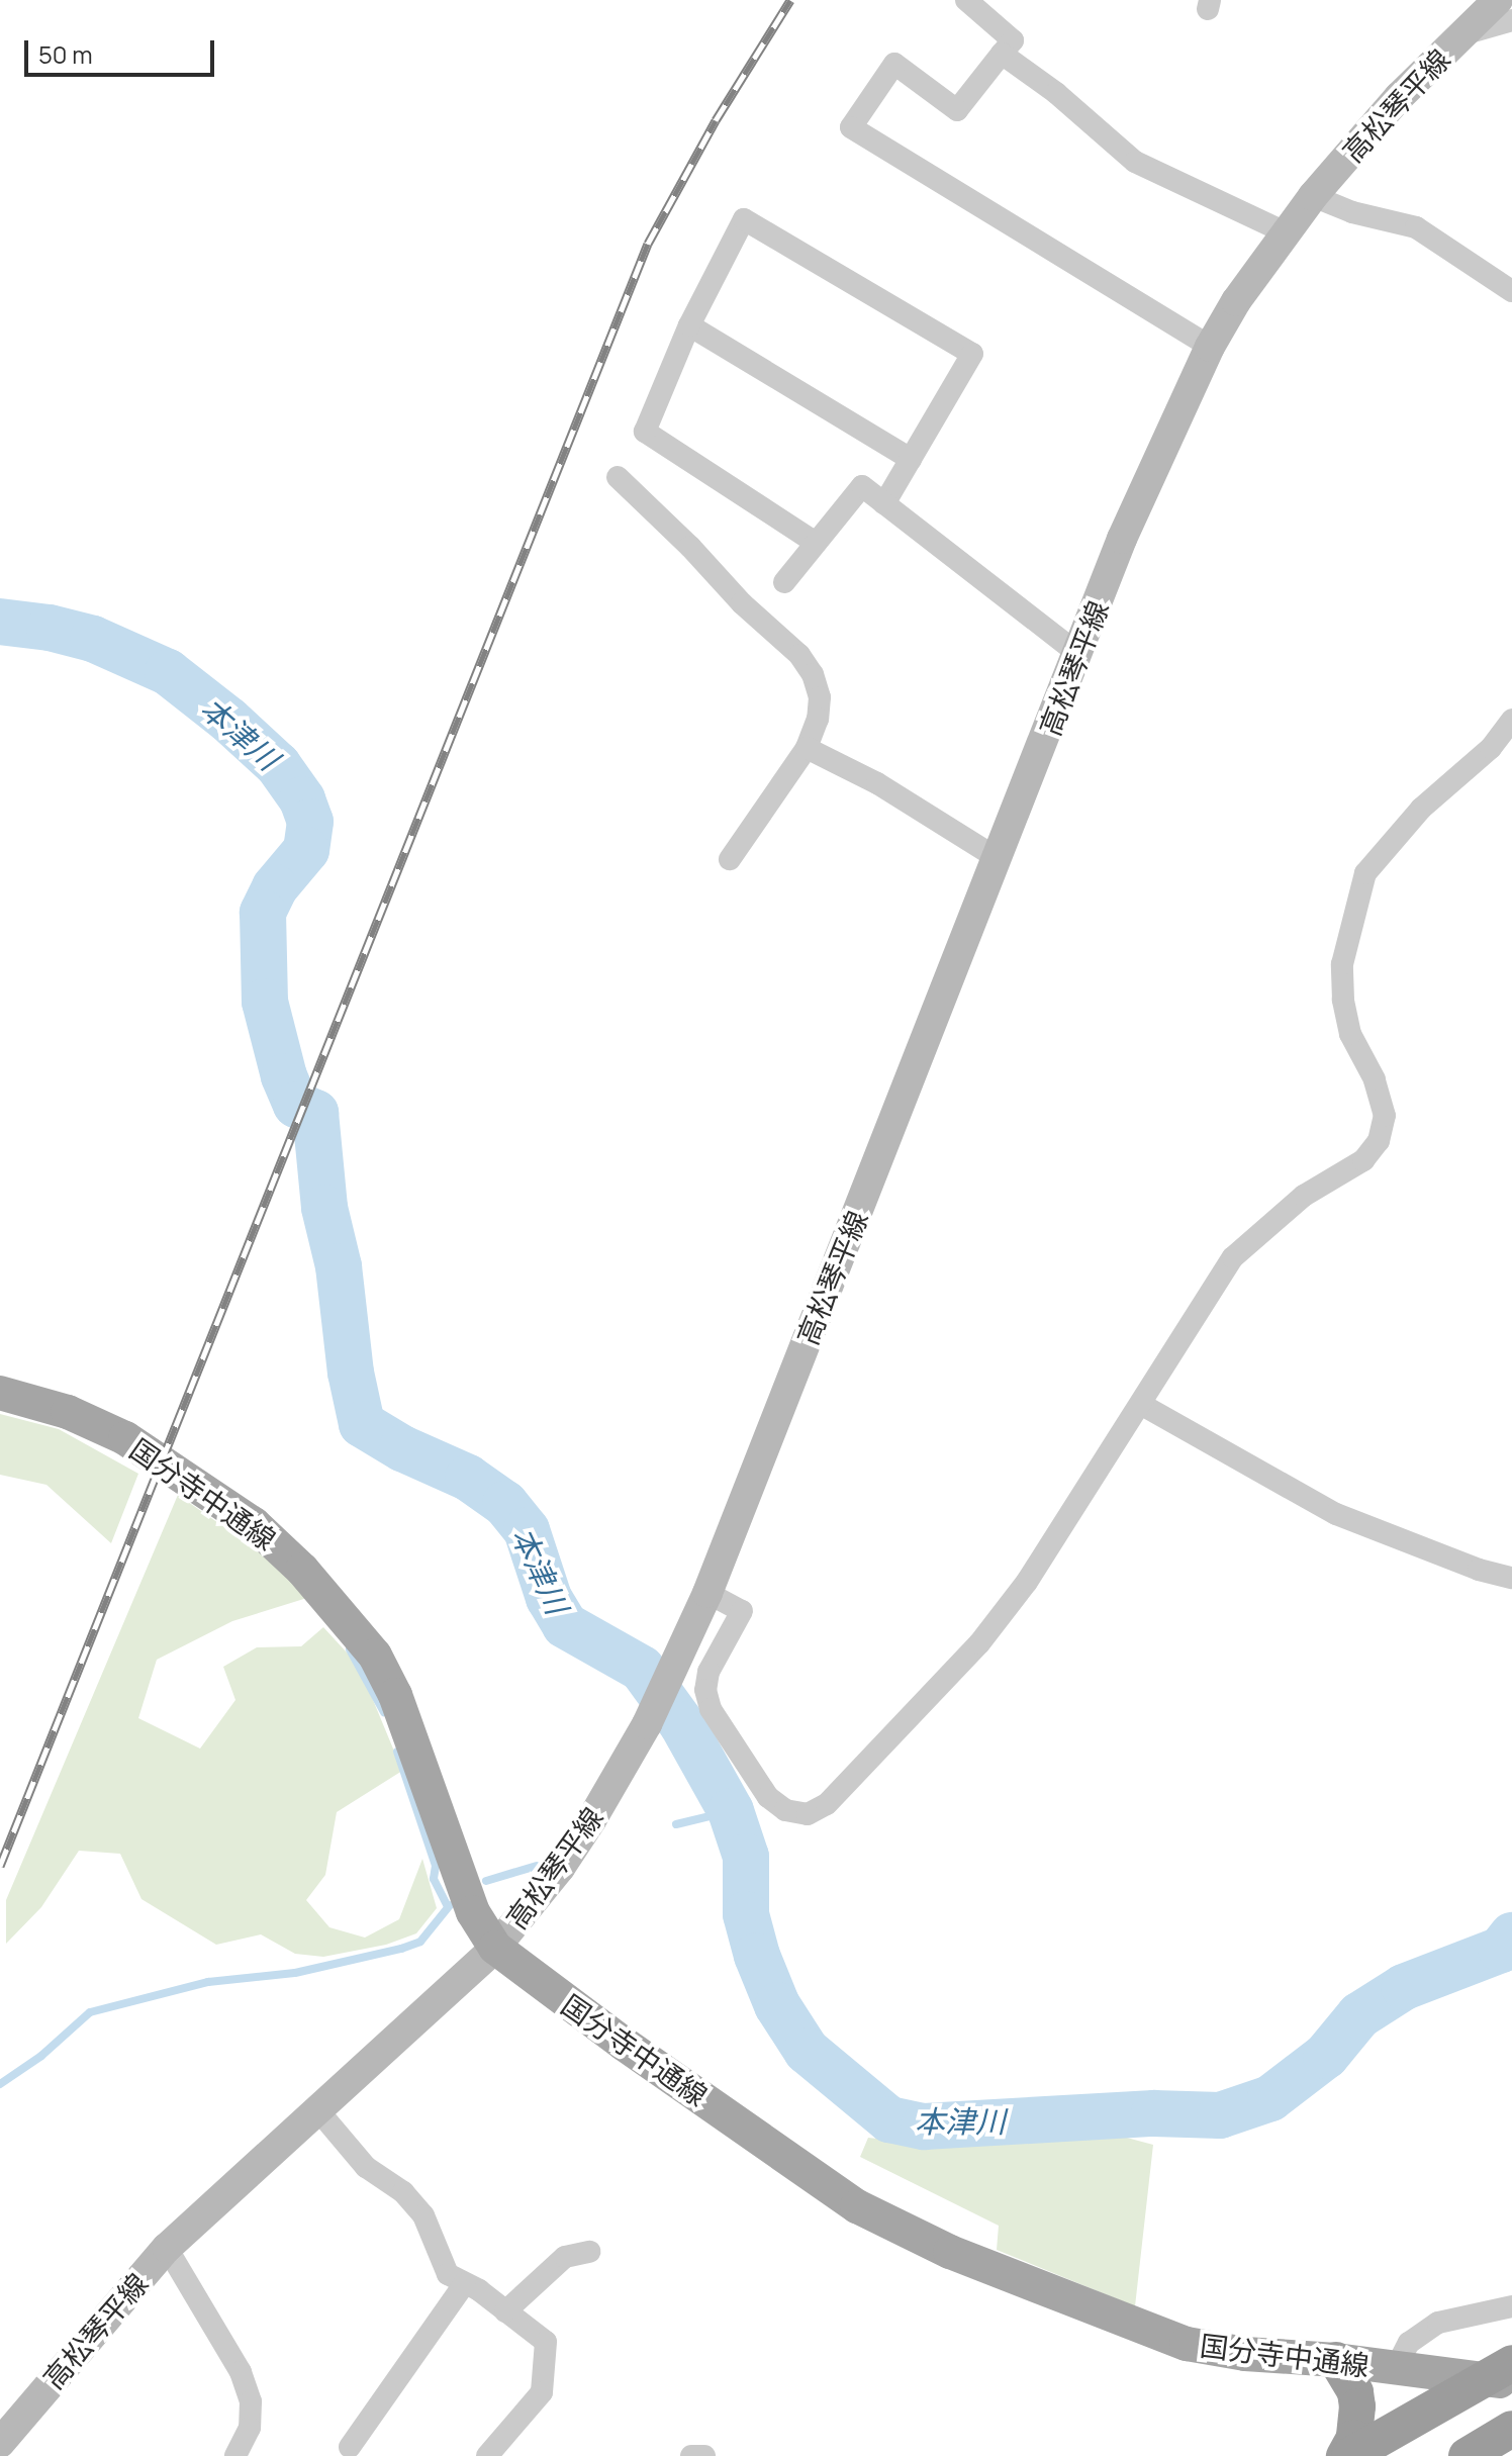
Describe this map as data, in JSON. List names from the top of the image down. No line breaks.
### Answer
{"streets":{"main road":["高松琴平線","国分寺中通線"]},"crossings":[["高松琴平線","国分寺中通線"]],"water":["本津川"],"scale_bar":"50 m"}
